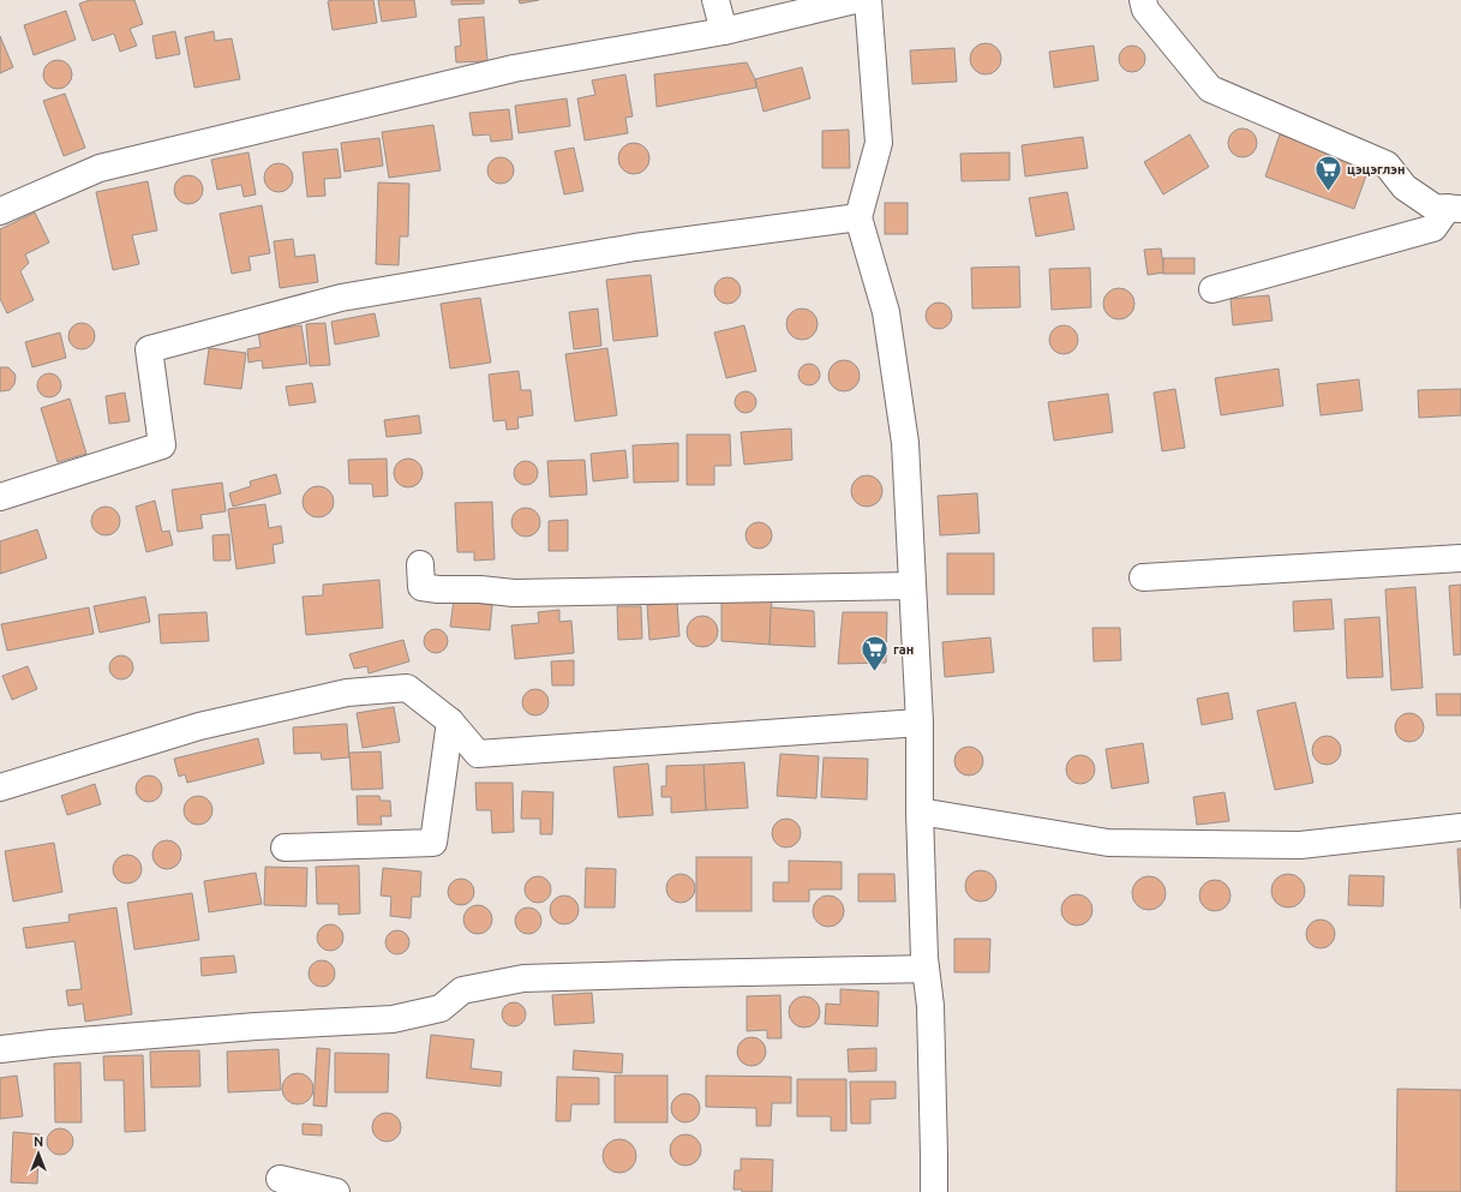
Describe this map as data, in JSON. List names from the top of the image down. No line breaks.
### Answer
{"places":{"supermarket":["цэцэглэн","ган"]},"north":"top"}
